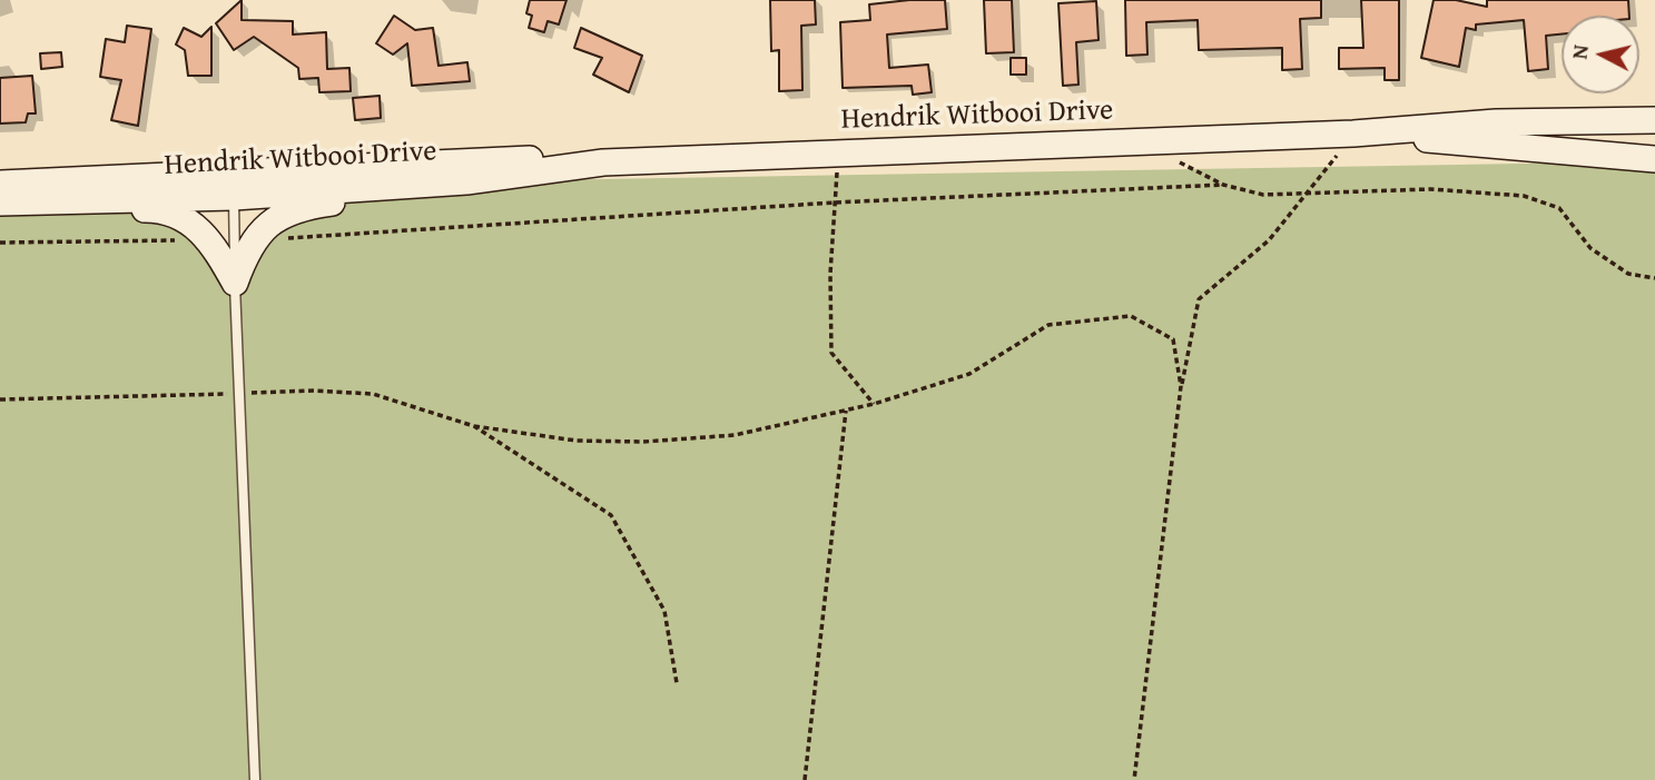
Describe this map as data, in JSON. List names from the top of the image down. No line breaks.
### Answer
{"streets":{"main road":["Hendrik Witbooi Drive"]},"north":"left"}
